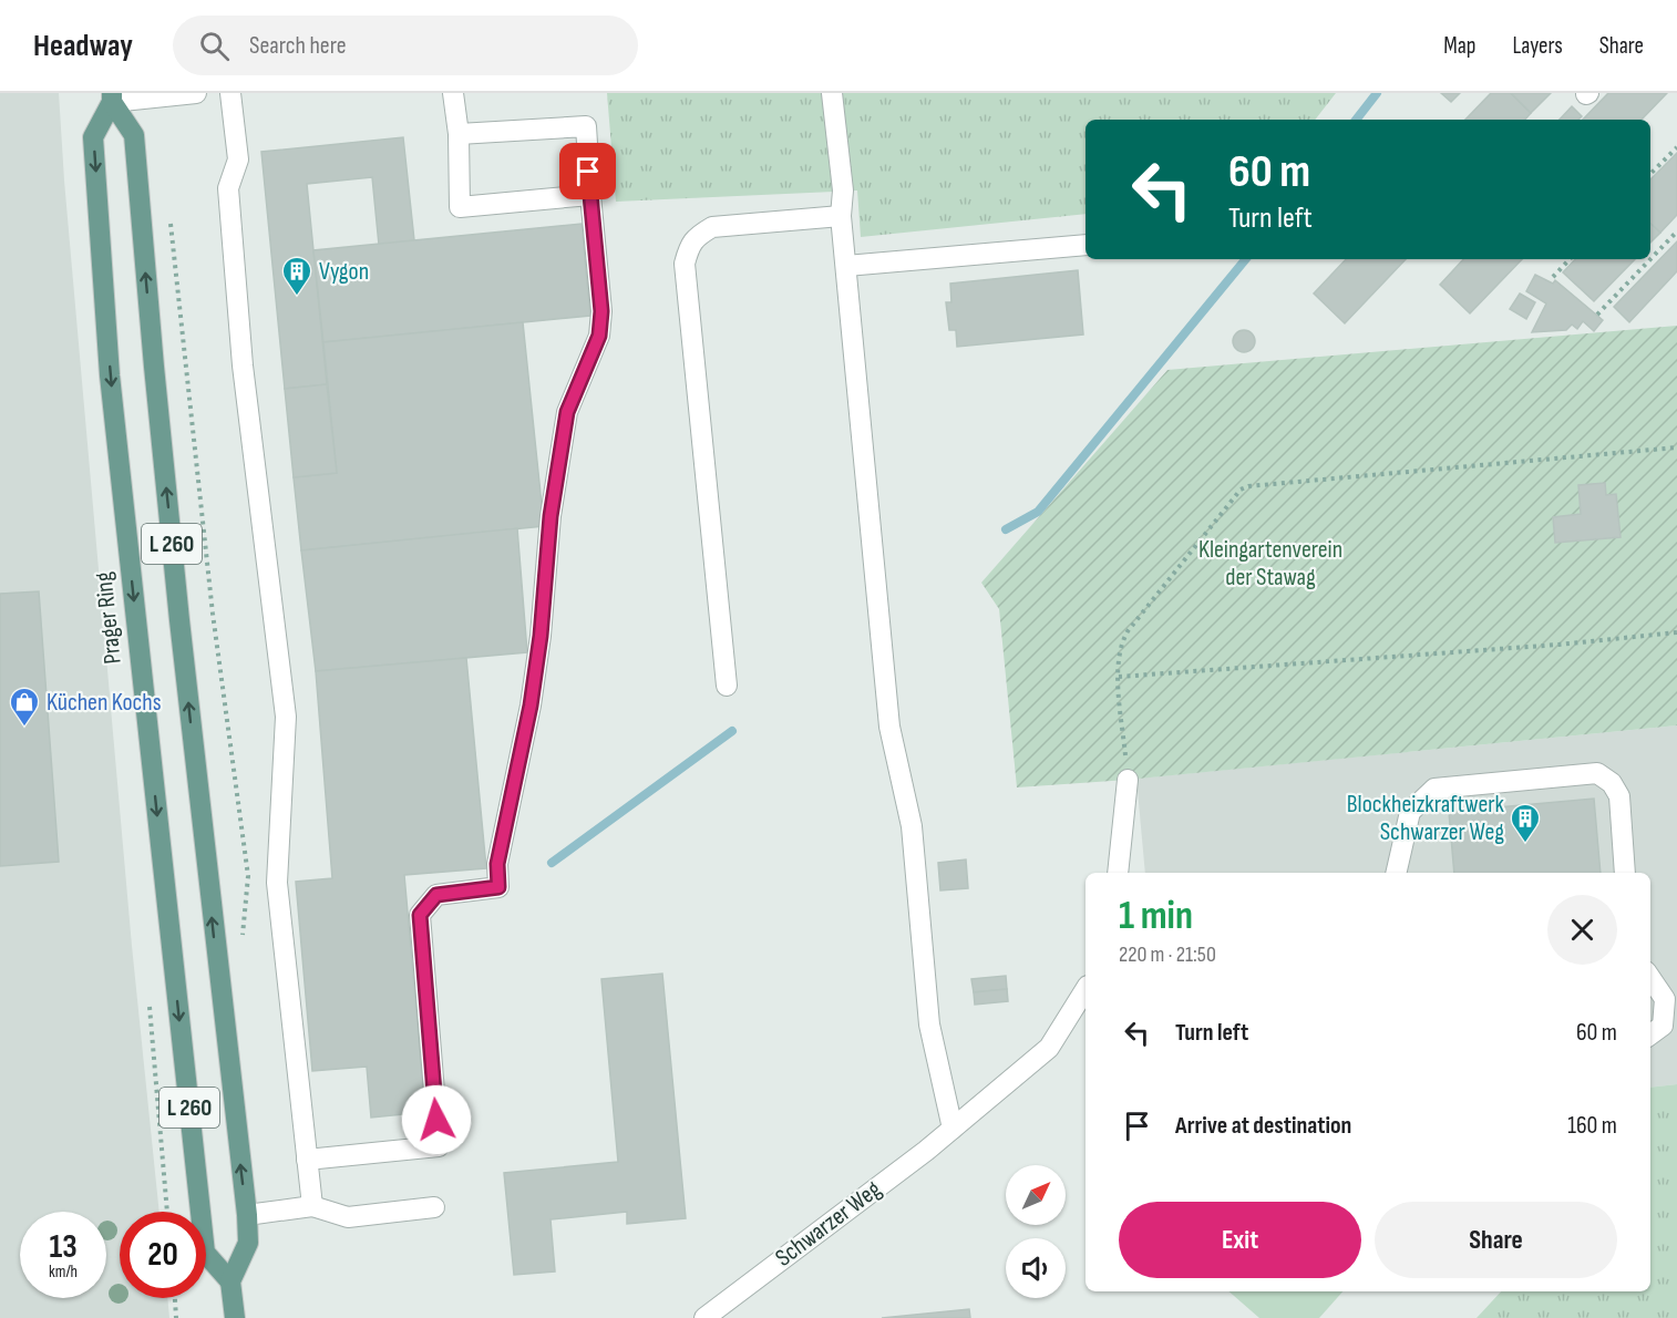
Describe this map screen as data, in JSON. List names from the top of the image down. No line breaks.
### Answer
{"streets":{"main road":["L 260","Prager Ring"],"street":["Schwarzer Weg"]},"crossings":[["L 260","Prager Ring"]],"parks":["Kleingartenverein der Stawag"],"places":{"building":["Vygon","Blockheizkraftwerk Schwarzer Weg"],"shop":["Küchen Kochs"]},"north":"top right","page":{"header":"Headway","search":"Search here","nav":["Map","Layers","Share"],"turn":["60 m","Turn left"],"heading":["1 min","220 m · 21:50"],"list":[{"name":"Turn left","value":"60 m"},{"name":"Arrive at destination","value":"160 m"}],"buttons":["Exit","Share"],"speed":"13 km/h","limit":"20"}}
